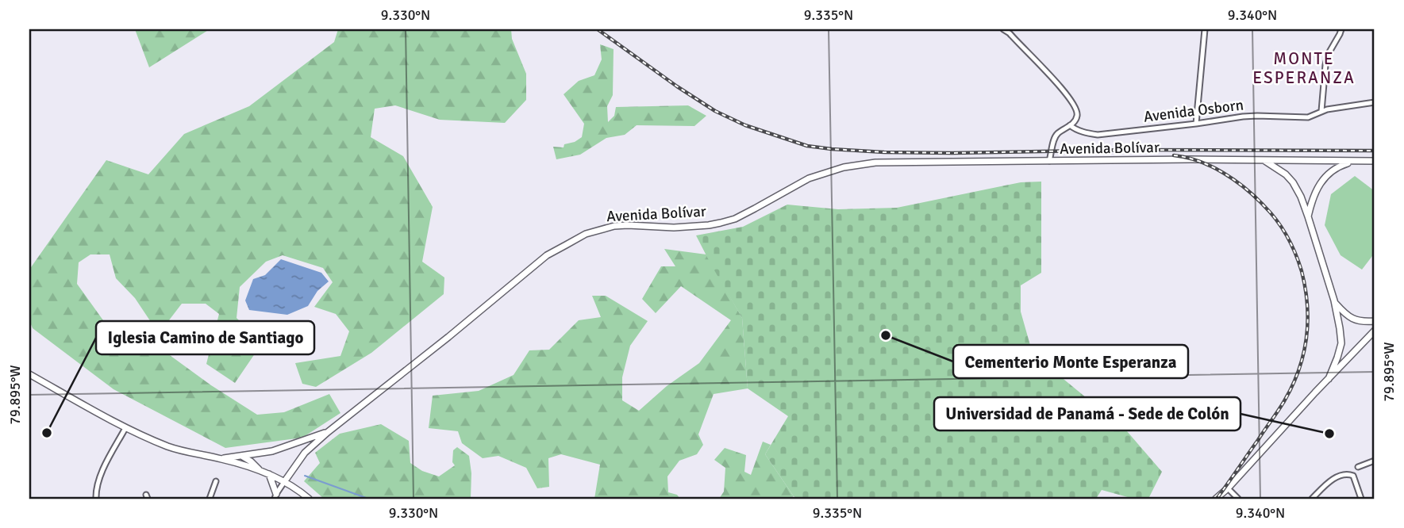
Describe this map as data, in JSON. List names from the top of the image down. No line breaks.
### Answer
{"streets":{"main road":["Avenida Bolívar"],"street":["Avenida Osborn"]},"districts":["MONTE ESPERANZA"],"places":["Cementerio Monte Esperanza","Iglesia Camino de Santiago","Universidad de Panamá - Sede de Colón"],"coordinates":["9.330°N","9.335°N","9.340°N","79.895°W"]}
